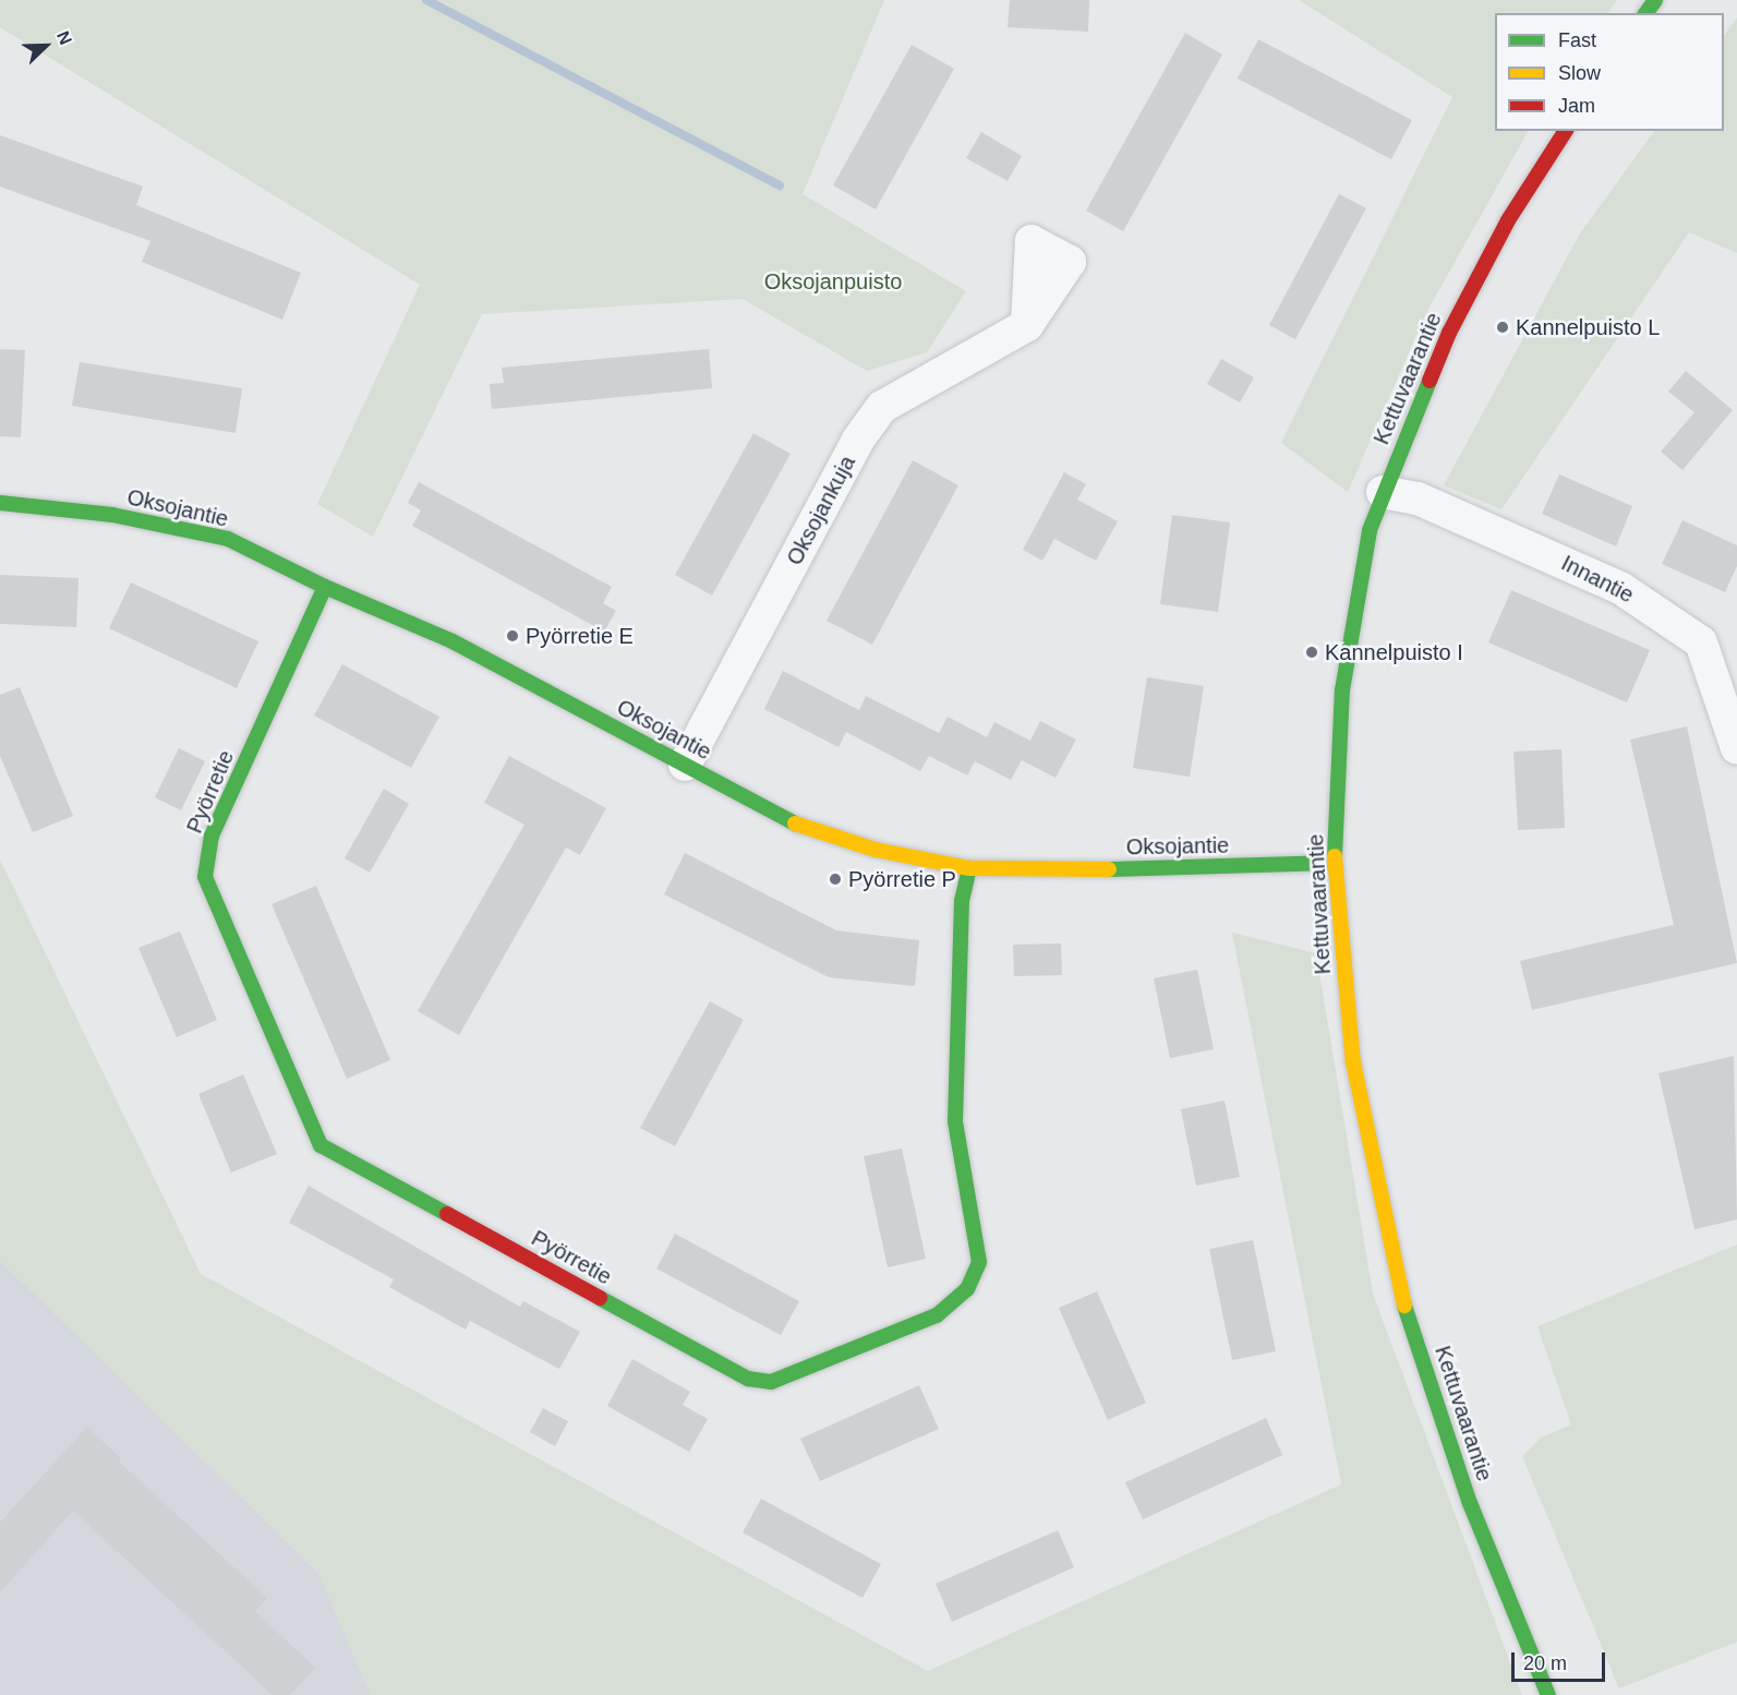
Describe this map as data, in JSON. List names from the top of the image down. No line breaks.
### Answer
{"streets":{"street":["Kettuvaarantie","Oksojantie","Oksojankuja","Innantie","Pyörretie"]},"crossings":[["Kettuvaarantie","Oksojantie"],["Kettuvaarantie","Innantie"],["Oksojantie","Oksojankuja"],["Oksojantie","Pyörretie"]],"parks":["Oksojanpuisto"],"places":["Kannelpuisto L","Pyörretie E","Kannelpuisto I","Pyörretie P"],"legend":["Fast","Slow","Jam"],"scale_bar":"20 m","north":"top right"}
